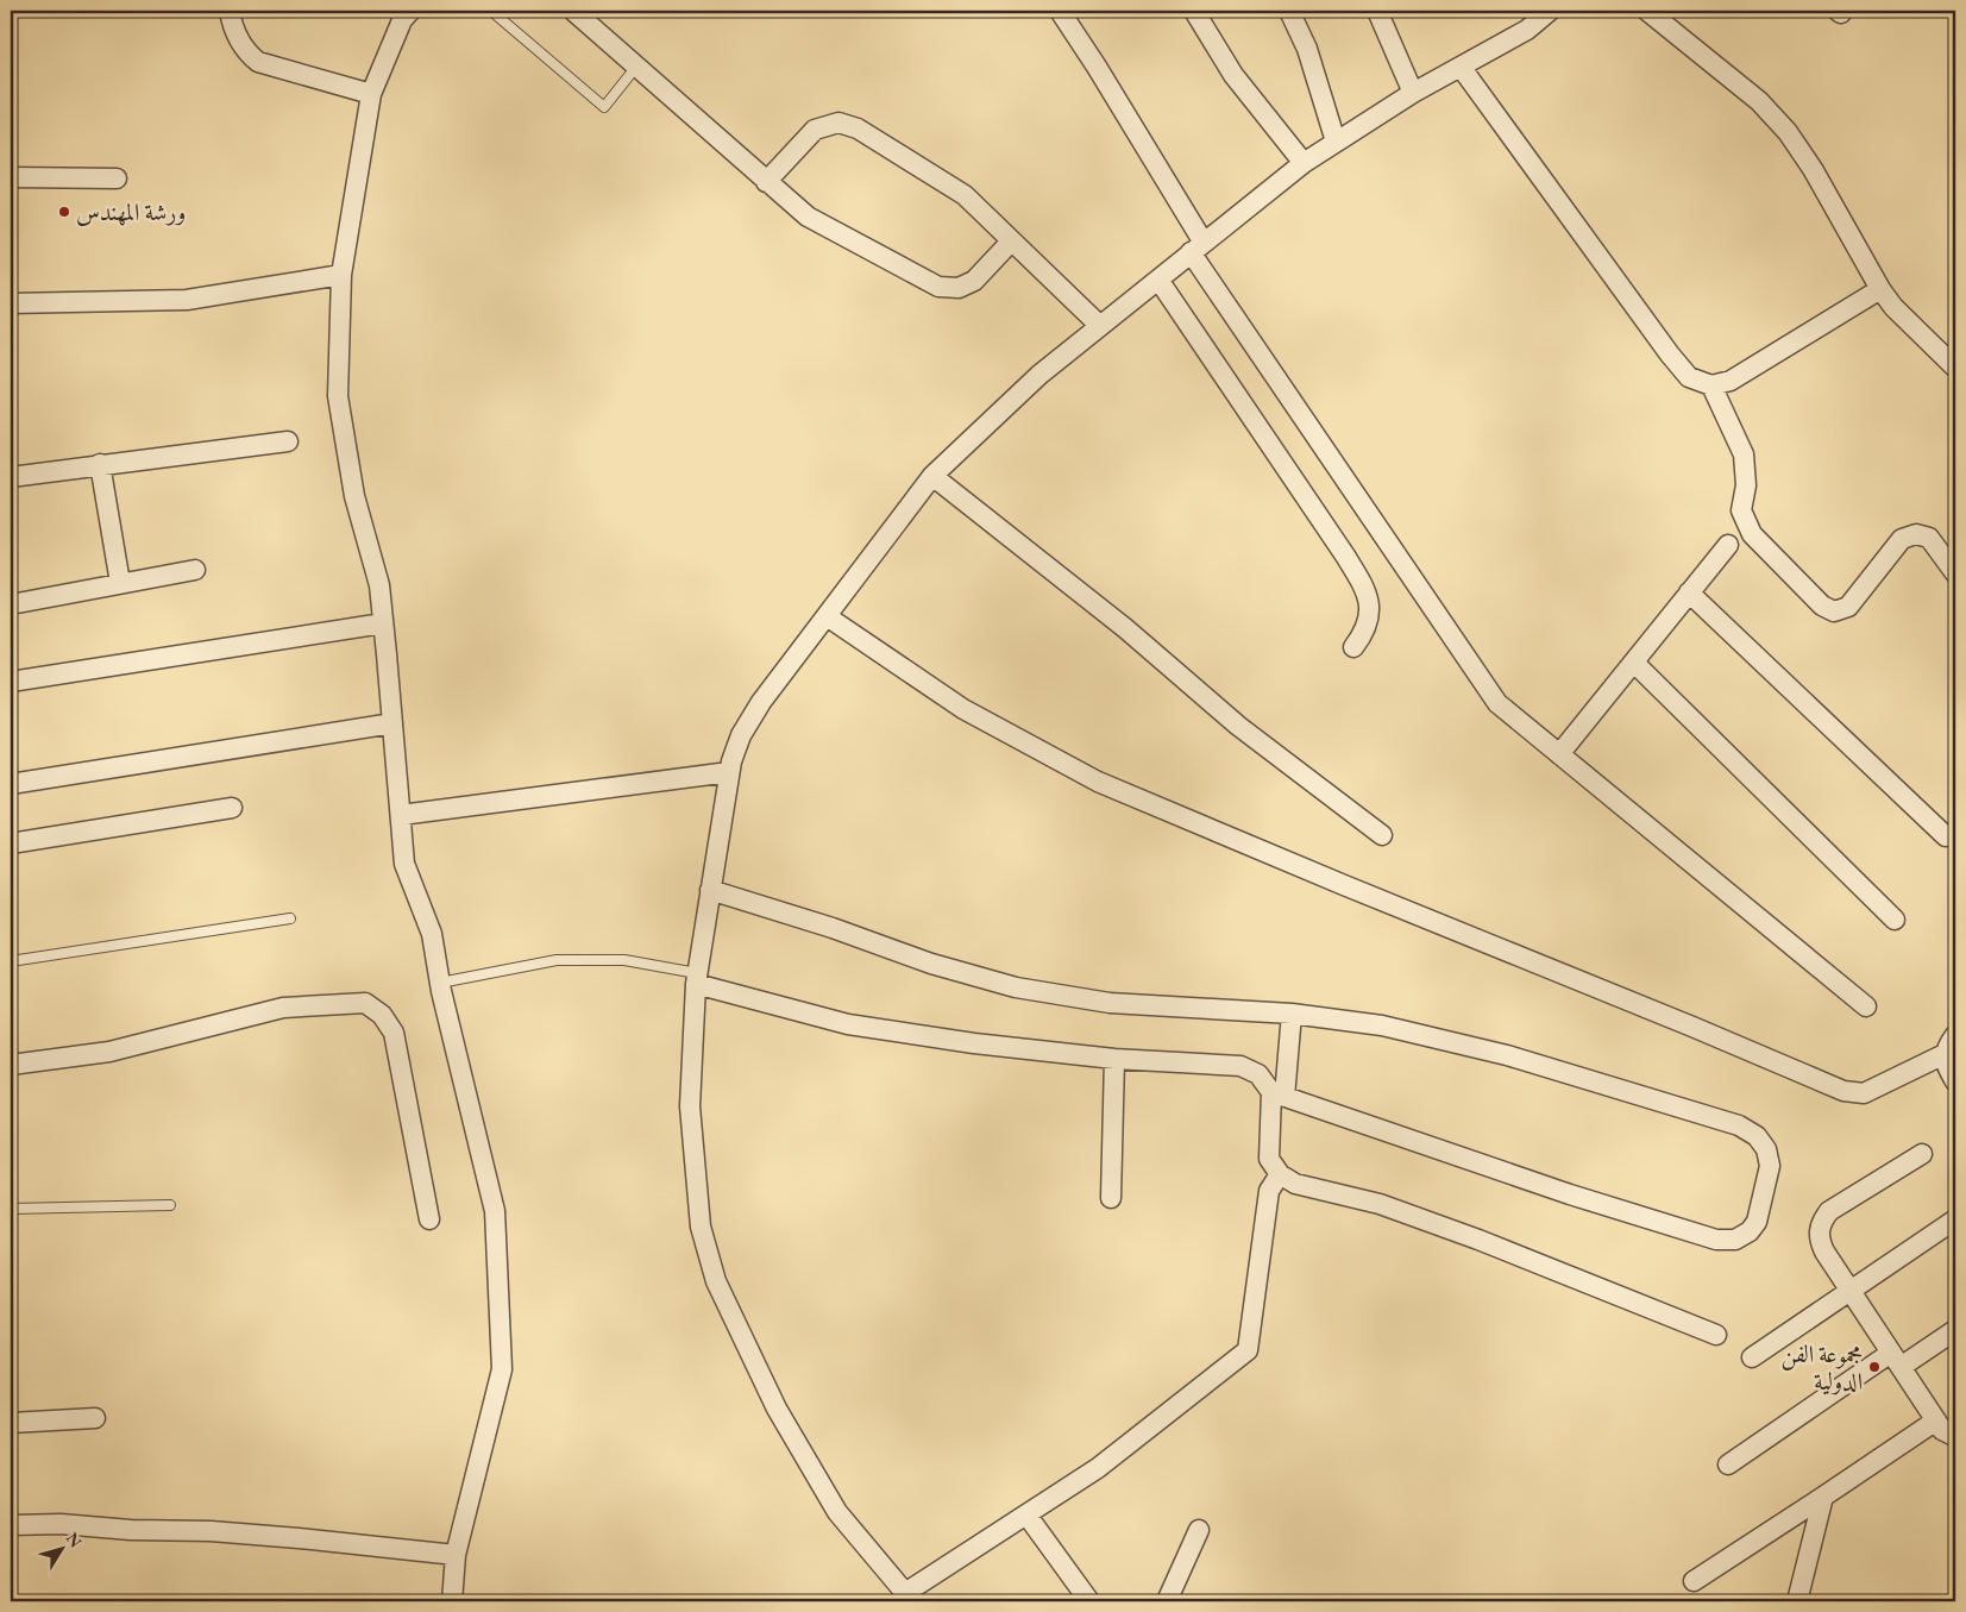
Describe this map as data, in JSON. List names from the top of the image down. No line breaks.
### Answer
{"places":["ورشة المهندس","مجموعة الفن الدولية"],"north":"top right"}
